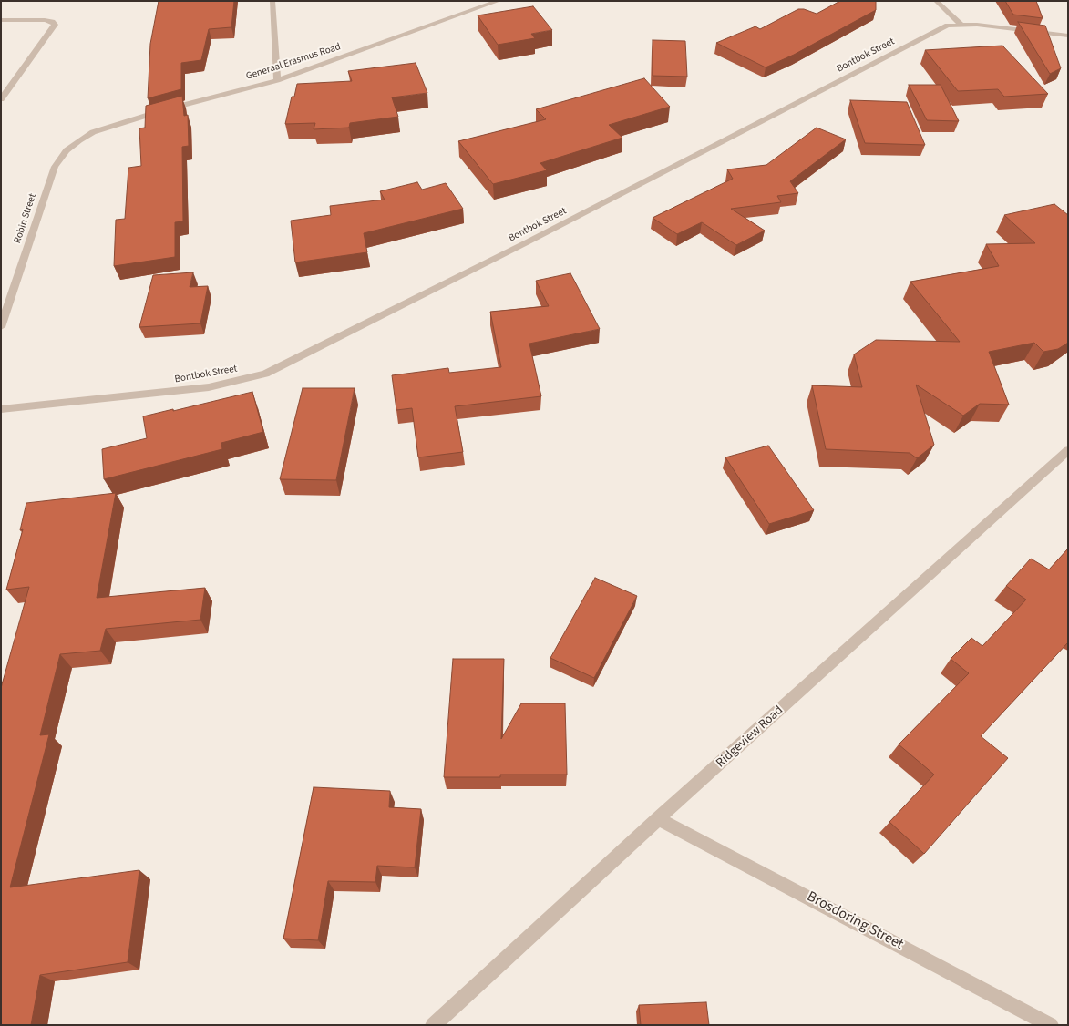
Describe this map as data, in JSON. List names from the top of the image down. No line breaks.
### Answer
{"streets":{"street":["Bontbok Street","Generaal Erasmus Road","Robin Street","Ridgeview Road","Brosdoring Street"]},"crossings":[["Generaal Erasmus Road","Robin Street"],["Ridgeview Road","Brosdoring Street"]]}
